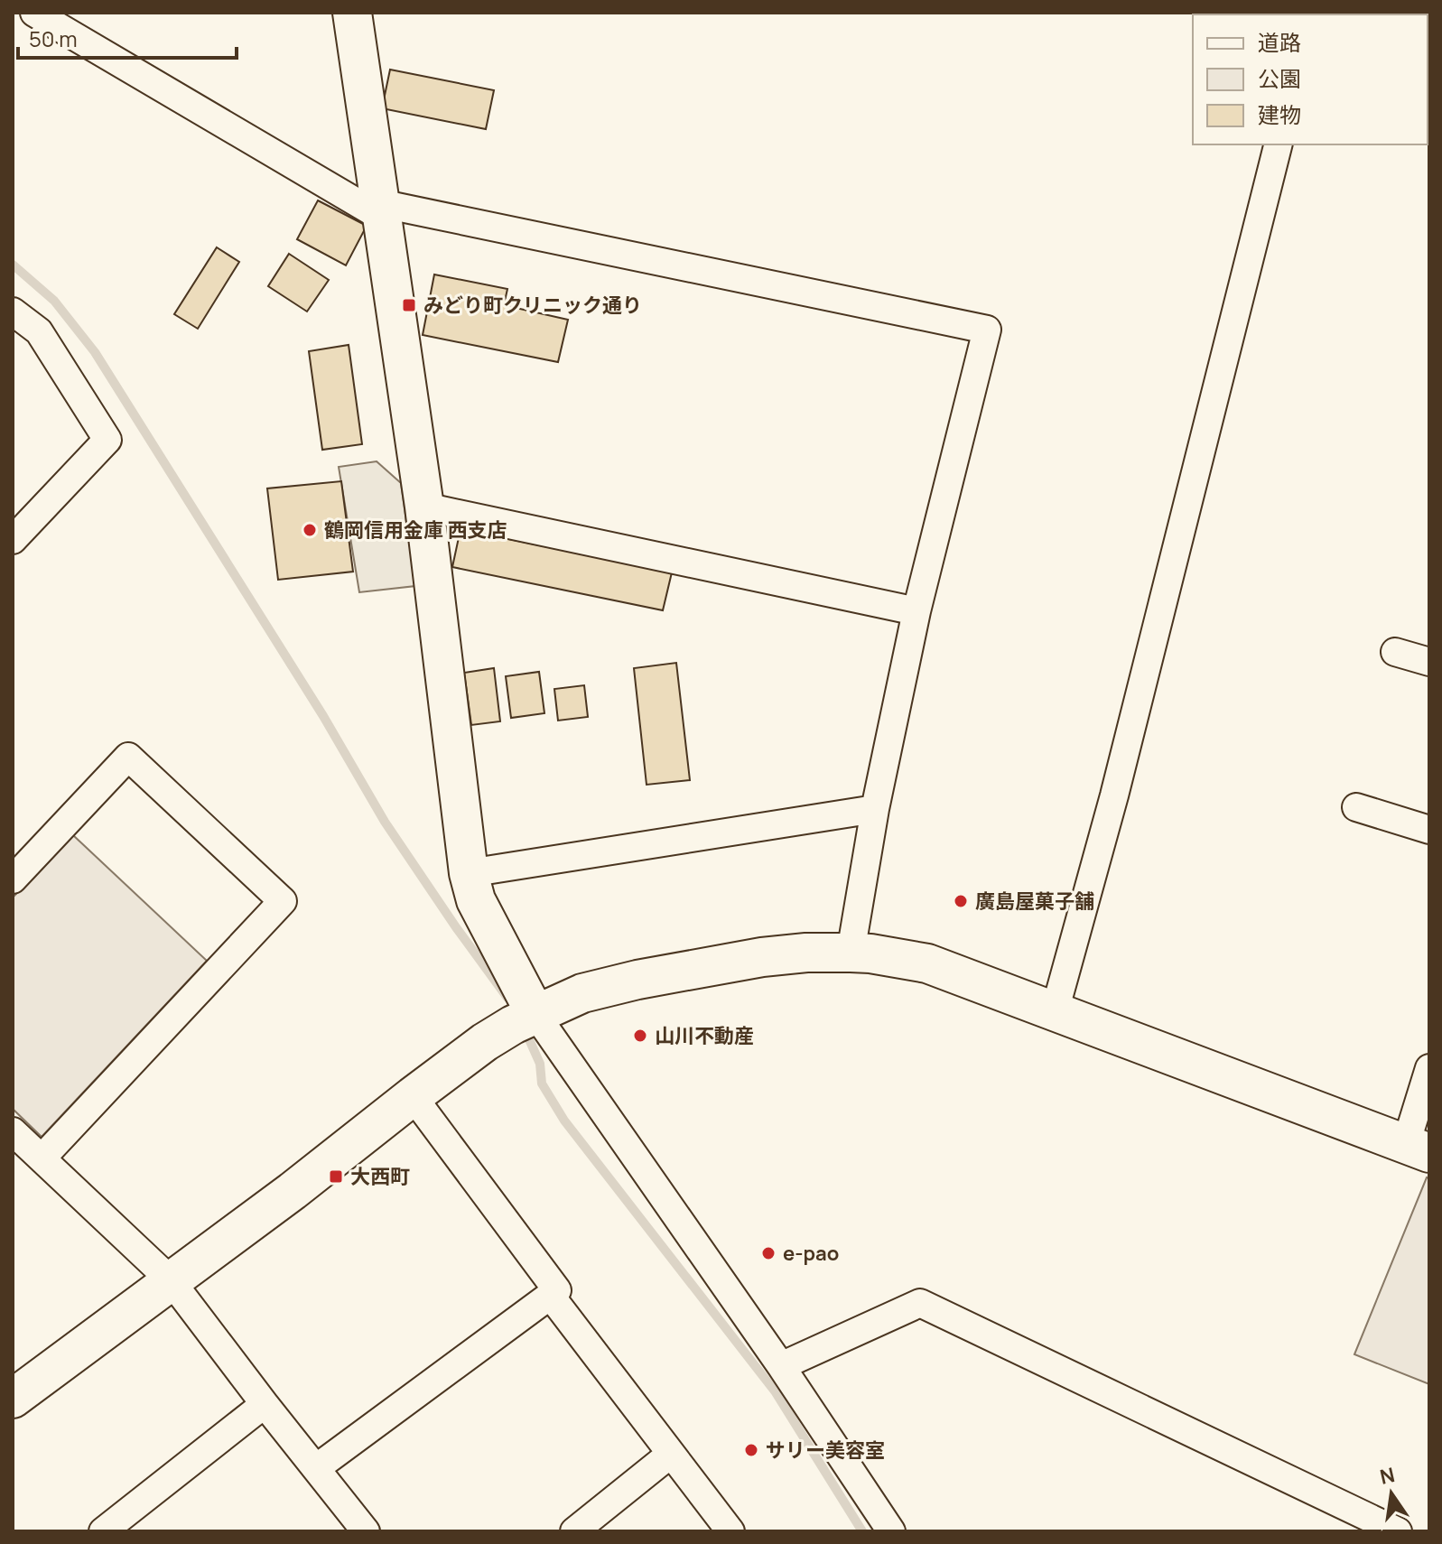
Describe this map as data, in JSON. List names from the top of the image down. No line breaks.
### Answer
{"places":{"transit":["みどり町クリニック通り","大西町"],"other":["鶴岡信用金庫 西支店","廣島屋菓子舗","山川不動産","e-pao","サリー美容室"]},"legend":["道路","公園","建物"],"scale_bar":"50 m","north":"top"}
